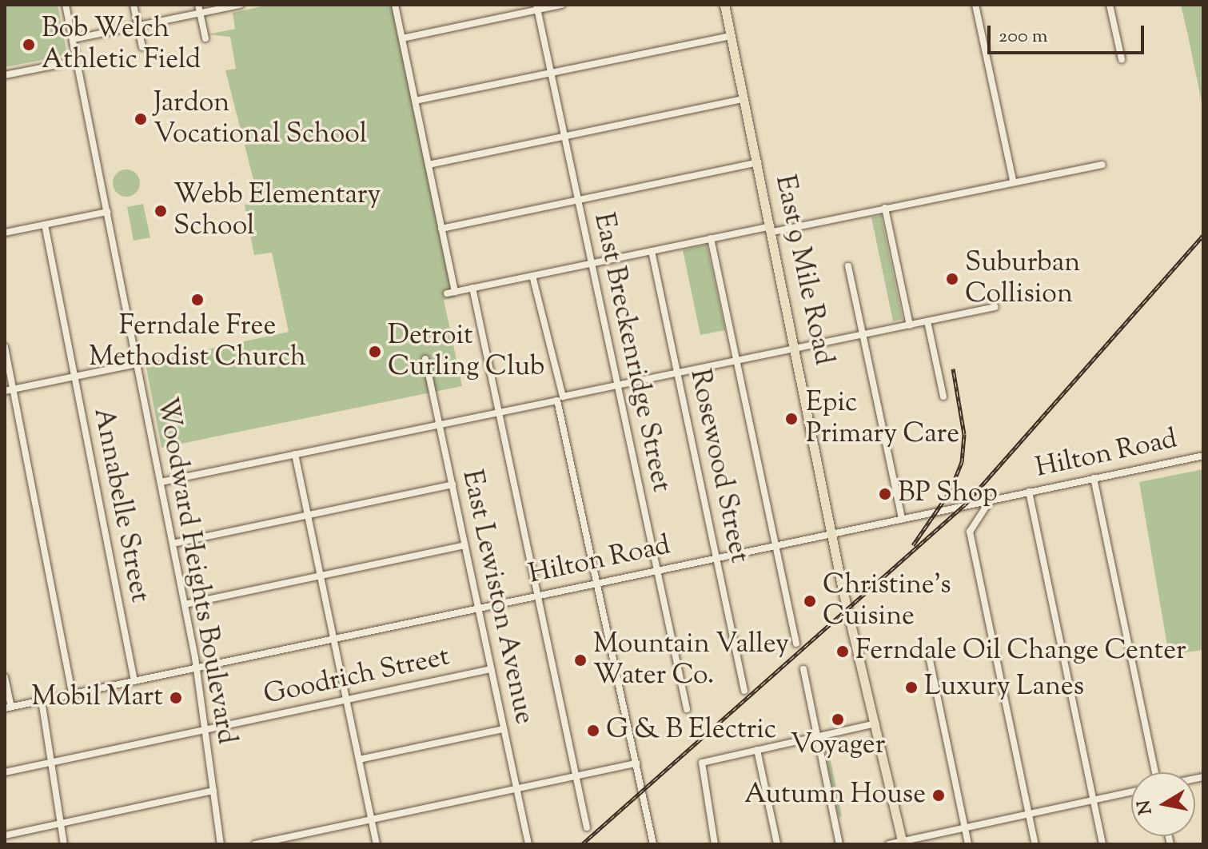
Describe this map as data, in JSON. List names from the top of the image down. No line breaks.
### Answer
{"streets":{"main road":["East 9 Mile Road"],"street":["East Breckenridge Street","Hilton Road","Rosewood Street","Annabelle Street","Woodward Heights Boulevard","East Lewiston Avenue","Goodrich Street"]},"crossings":[["East 9 Mile Road","Hilton Road"],["East Breckenridge Street","Hilton Road"],["Hilton Road","Rosewood Street"],["Hilton Road","Annabelle Street"],["Hilton Road","Woodward Heights Boulevard"],["Hilton Road","East Lewiston Avenue"],["Woodward Heights Boulevard","Goodrich Street"],["East Lewiston Avenue","Goodrich Street"]],"places":["Bob Welch Athletic Field","Jardon Vocational School","Webb Elementary School","Suburban Collision","Ferndale Free Methodist Church","Detroit Curling Club","Epic Primary Care","BP Shop","Christine's Cuisine","Ferndale Oil Change Center","Mountain Valley Water Co.","Luxury Lanes","Mobil Mart","Voyager","G & B Electric","Autumn House"],"scale_bar":"200 m","north":"left"}
